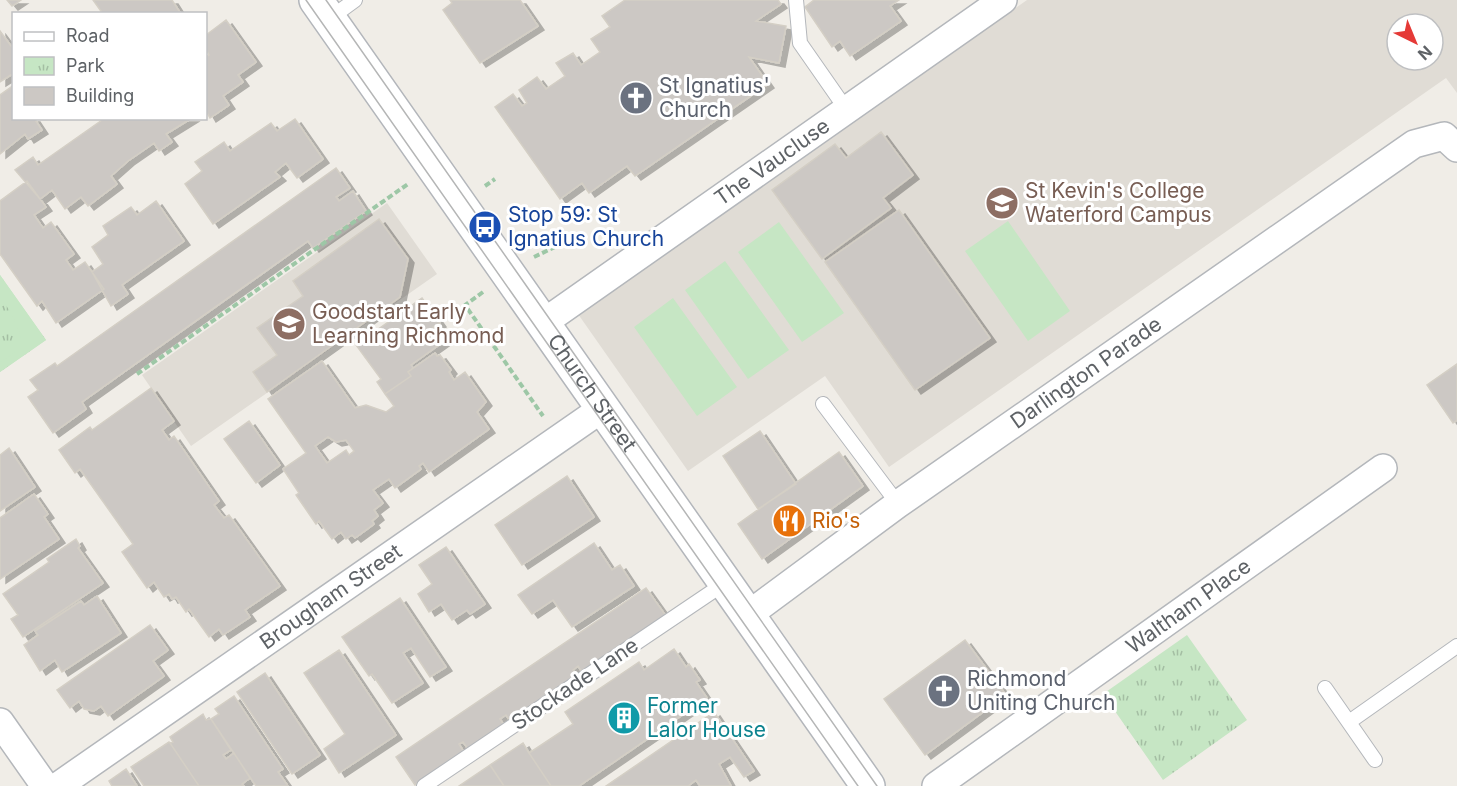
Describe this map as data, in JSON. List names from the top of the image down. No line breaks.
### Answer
{"streets":{"main road":["Church Street"],"street":["The Vaucluse","Darlington Parade","Brougham Street","Waltham Place"],"lane":["Stockade Lane"]},"crossings":[["The Vaucluse","Church Street"],["Darlington Parade","Church Street"],["Church Street","Brougham Street"],["Church Street","Stockade Lane"]],"places":{"church":["St Ignatius' Church","Richmond Uniting Church"],"school or university":["St Kevin's College Waterford Campus","Goodstart Early Learning Richmond"],"bus stop":["Stop 59: St Ignatius Church"],"restaurant":["Rio's"],"building":["Former Lalor House"]},"legend":["Road","Park","Building"],"north":"bottom right"}
